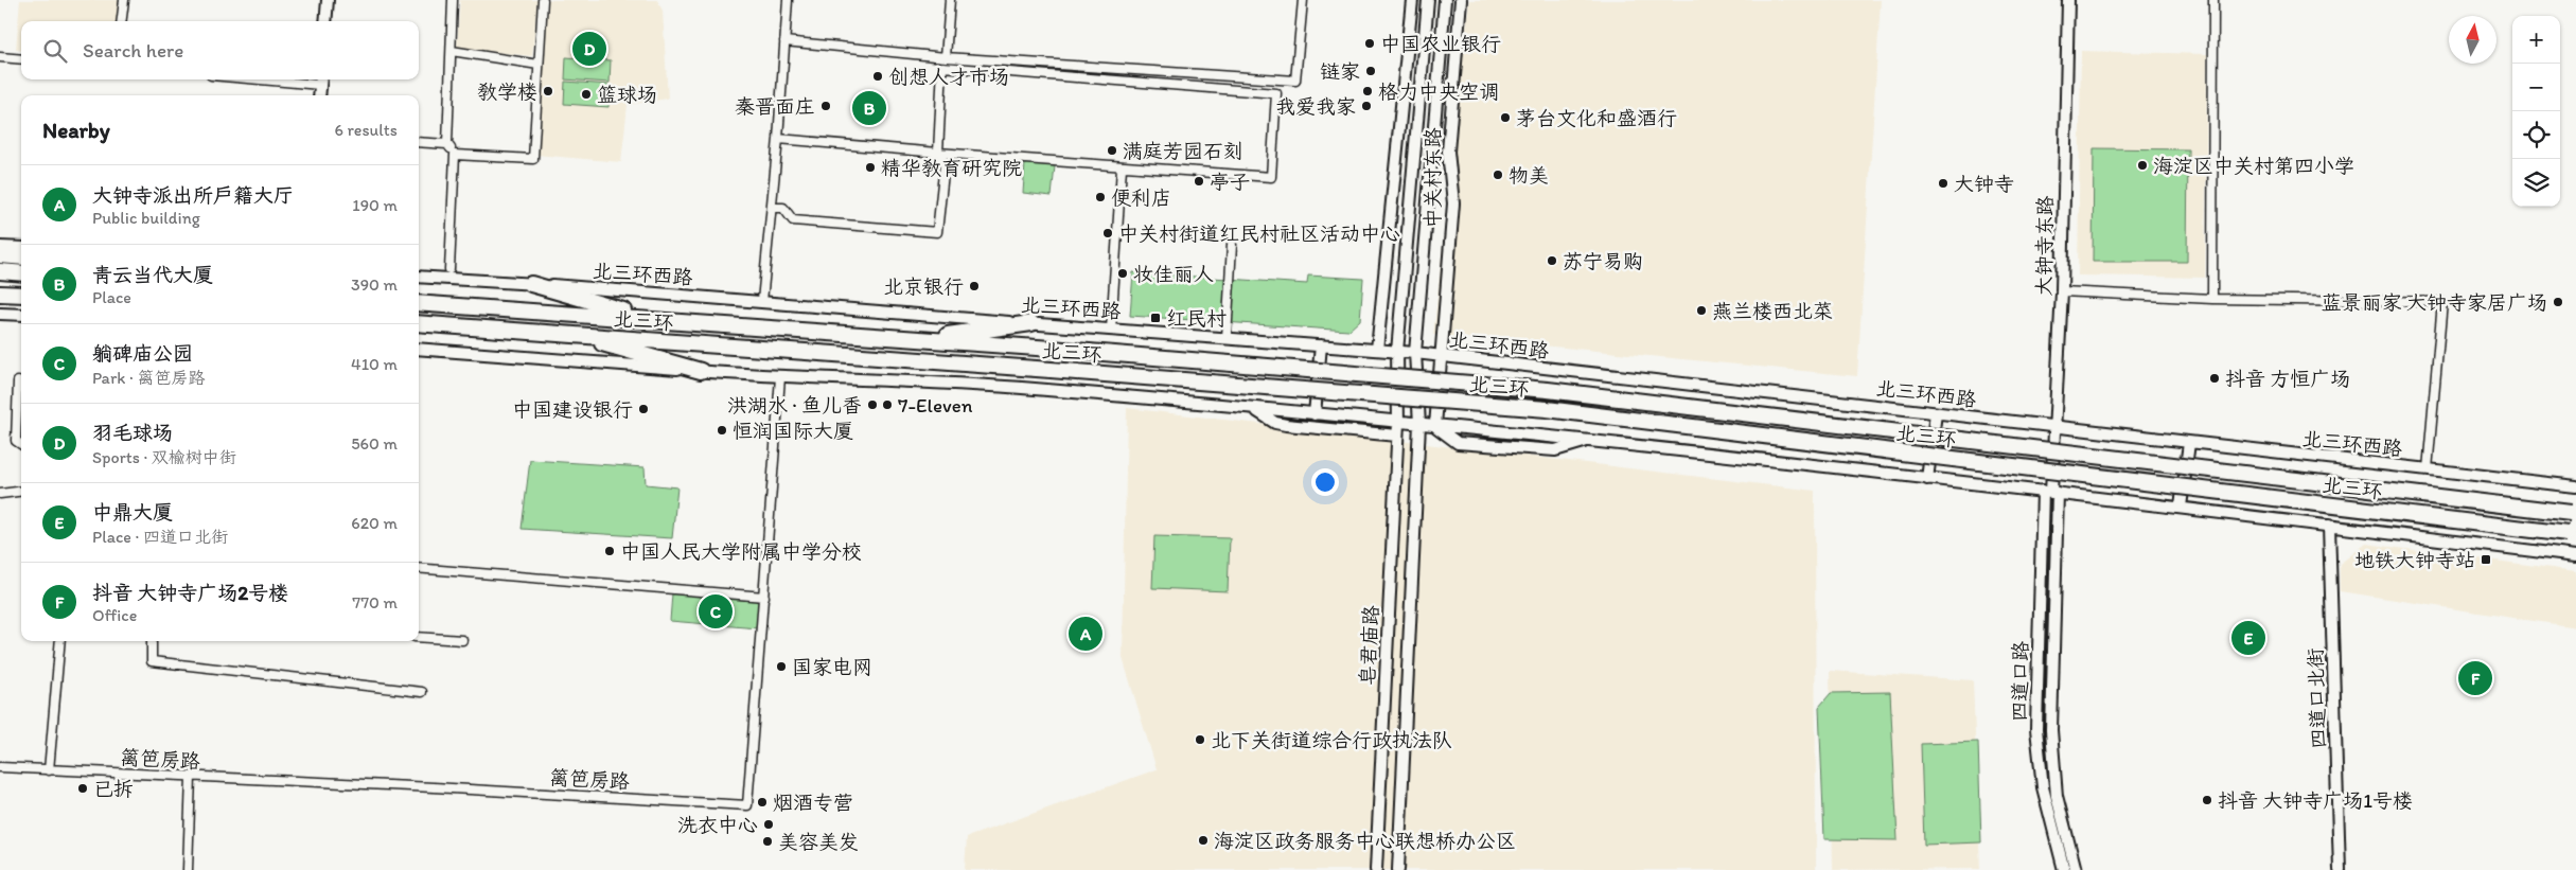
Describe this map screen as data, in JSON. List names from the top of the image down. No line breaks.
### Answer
{"streets":{"highway":["北三环"],"street":["中关村东路","大钟寺东路","北三环西路","皂君庙路","四道口路","四道口北街","篱笆房路"]},"crossings":[["中关村东路","北三环西路"],["中关村东路","皂君庙路"],["大钟寺东路","北三环西路"],["大钟寺东路","四道口路"]],"places":{"other":["中国农业银行","链家","创想人才市场","教学楼","格力中央空调","篮球场","秦晋面庄","我爱我家","茅台文化和盛酒行","满庭芳园石刻","海淀区中关村第四小学","精华教育研究院","物美","亭子","大钟寺","便利店","中关村街道红民村社区活动中心","苏宁易购","妆佳丽人","北京银行","蓝景丽家 大钟寺家居广场","燕兰楼西北菜","抖音 方恒广场","洪湖水 · 鱼儿香","7-Eleven","中国建设银行","恒润国际大厦","中国人民大学附属中学分校","国家电网","北下关街道综合行政执法队","已拆","抖音 大钟寺广场1号楼","烟酒专营","洗衣中心","海淀区政务服务中心联想桥办公区","美容美发"],"transit":["红民村","地铁大钟寺站"]},"north":"top","page":{"map_buttons":["+","−"],"search":"Search here","pins":["D","B","C","A","E","F"],"heading":["Nearby","6 results"],"list":[{"mark":"A","name":"大钟寺派出所户籍大厅","note":"Public building","value":"190 m"},{"mark":"B","name":"青云当代大厦","note":"Place","value":"390 m"},{"mark":"C","name":"躺碑庙公园","note":"Park · 篱笆房路","value":"410 m"},{"mark":"D","name":"羽毛球场","note":"Sports · 双榆树中街","value":"560 m"},{"mark":"E","name":"中鼎大厦","note":"Place · 四道口北街","value":"620 m"},{"mark":"F","name":"抖音 大钟寺广场2号楼","note":"Office","value":"770 m"}]}}
